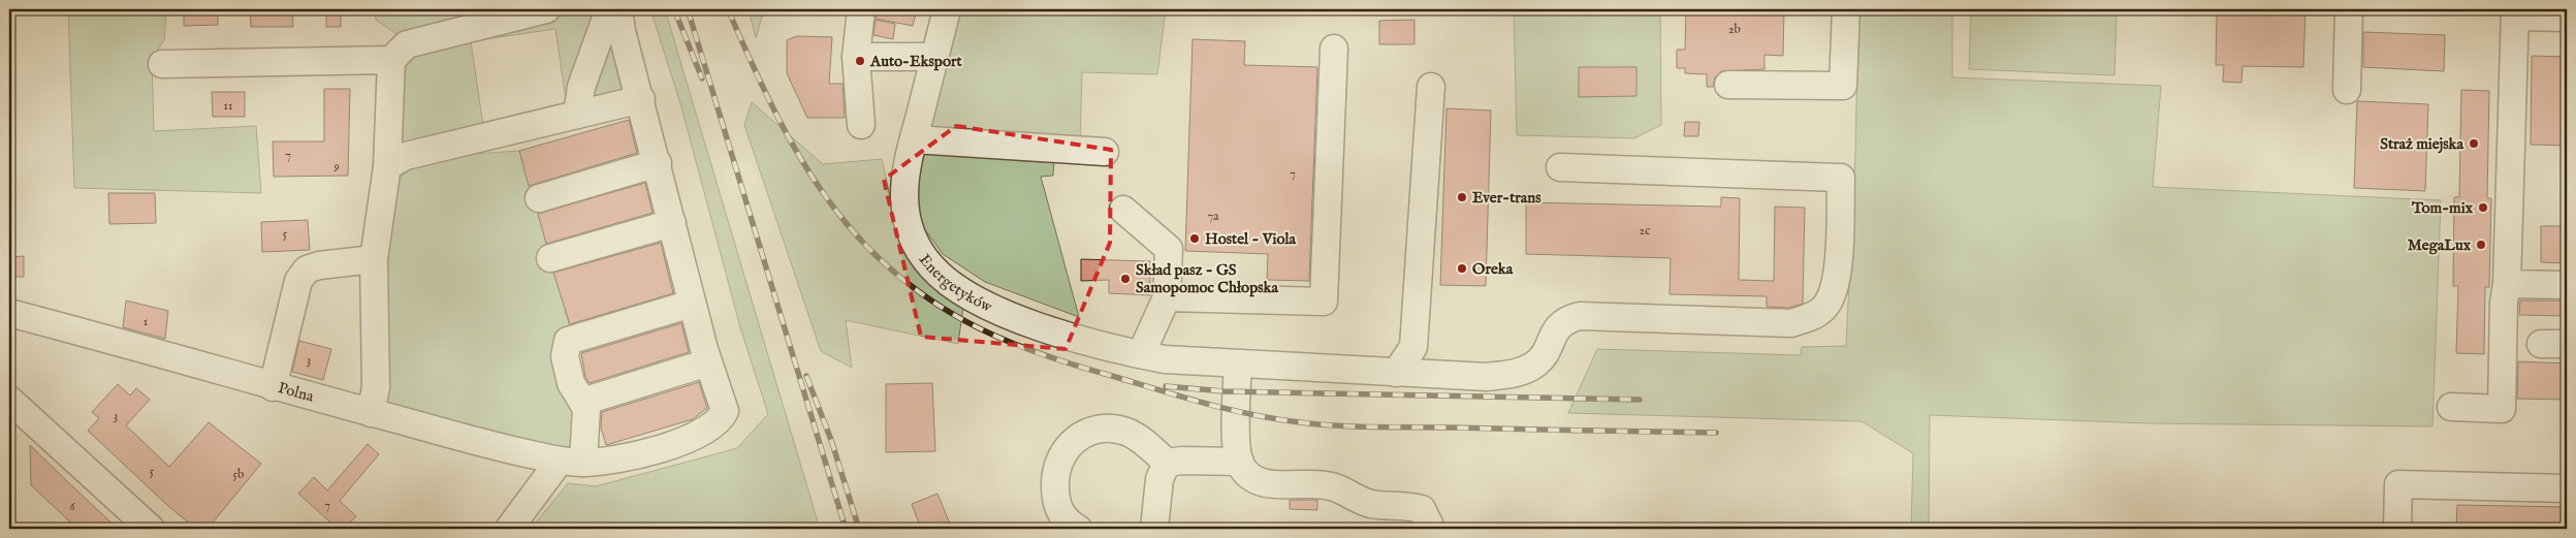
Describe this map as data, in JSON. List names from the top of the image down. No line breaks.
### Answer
{"streets":{"street":["Energetyków","Polna"]},"places":["Auto-Eksport","Straż miejska","Ever-trans","Tom-mix","Hostel - Viola","MegaLux","Oreka","Skład pasz - GS Samopomoc Chłopska"],"house_numbers":["2b","11","7","9","7","7a","2c","5","1","3","3","5","5b","7","6"]}
